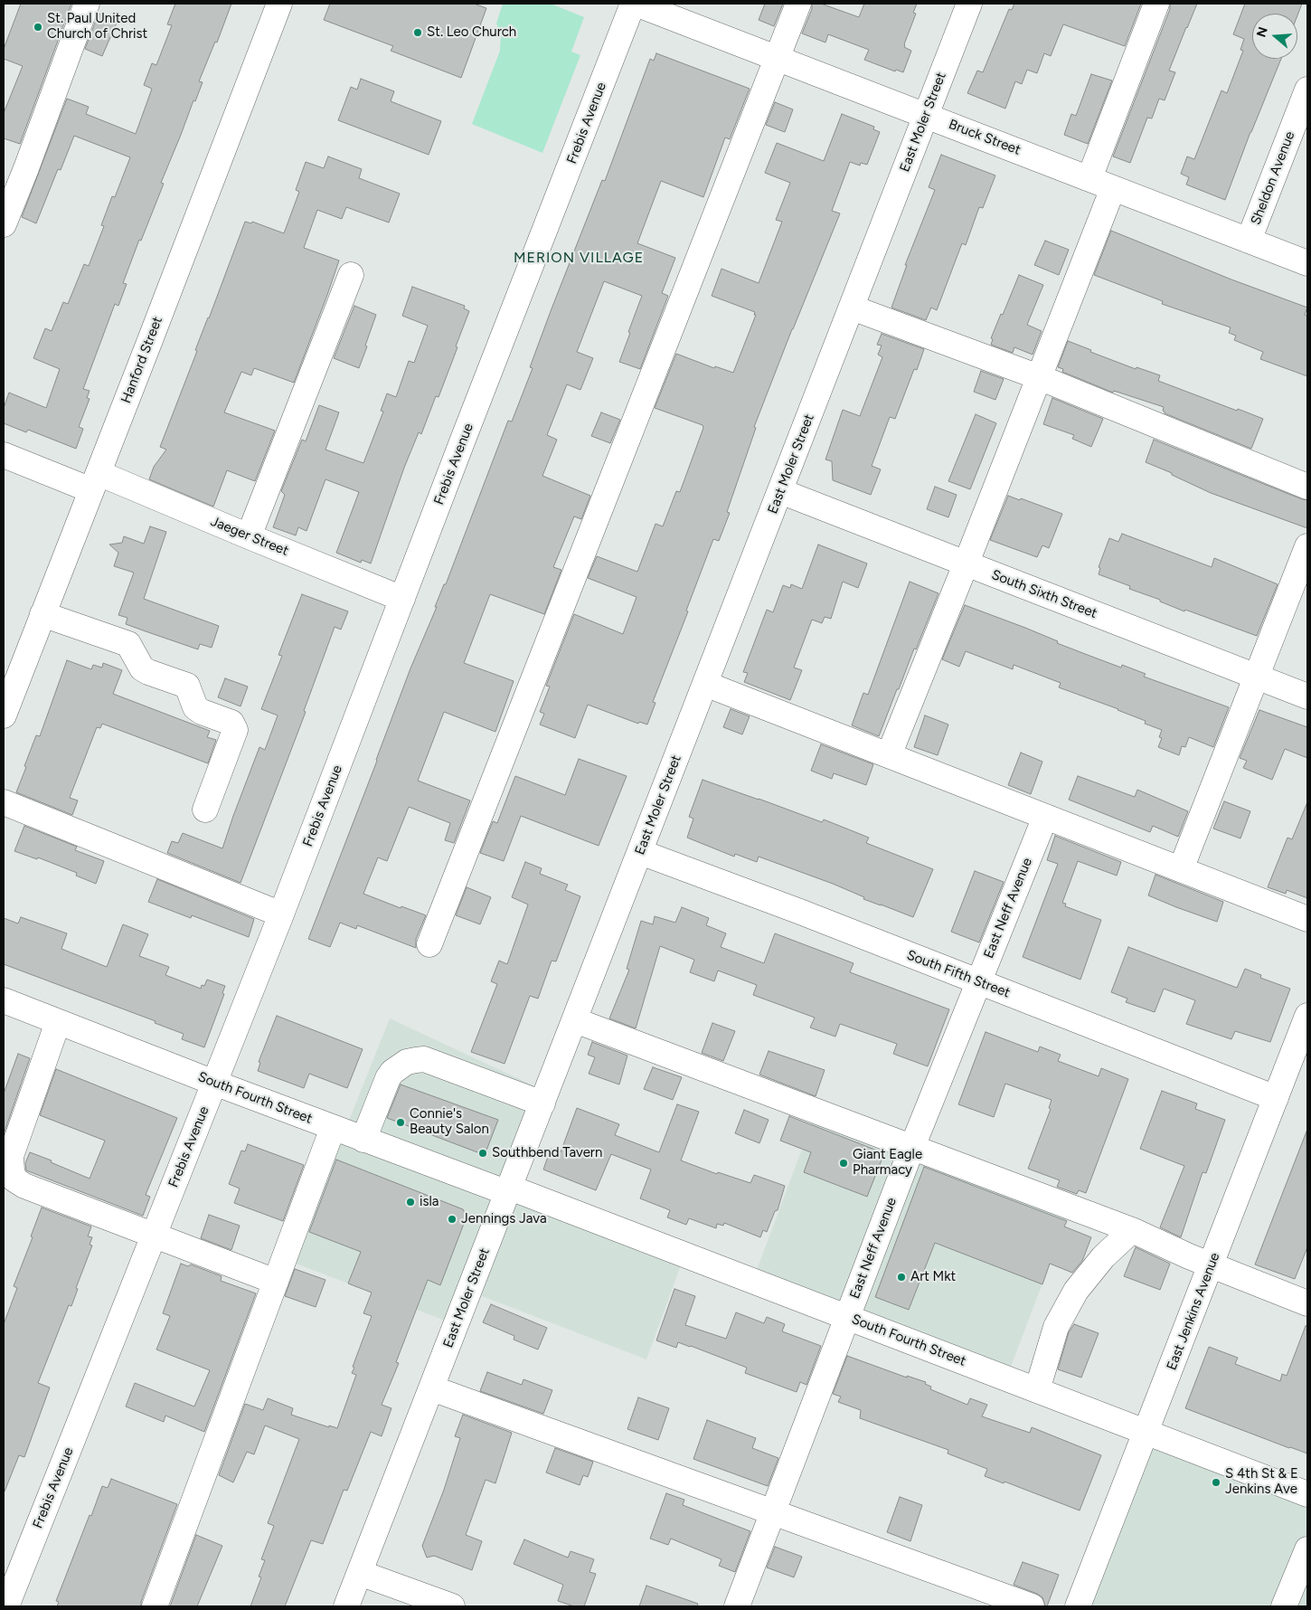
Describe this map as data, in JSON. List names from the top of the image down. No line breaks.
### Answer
{"streets":{"street":["East Moler Street","Frebis Avenue","Bruck Street","Sheldon Avenue","Hanford Street","Jaeger Street","South Sixth Street","East Neff Avenue","South Fifth Street","South Fourth Street","East Jenkins Avenue"]},"crossings":[["East Moler Street","Bruck Street"],["East Moler Street","South Sixth Street"],["East Moler Street","South Fifth Street"],["East Moler Street","South Fourth Street"],["Frebis Avenue","Bruck Street"],["Frebis Avenue","Jaeger Street"],["Frebis Avenue","South Fourth Street"],["Bruck Street","Sheldon Avenue"],["Hanford Street","Jaeger Street"],["East Neff Avenue","South Fifth Street"],["East Neff Avenue","South Fourth Street"],["South Fifth Street","East Jenkins Avenue"],["South Fourth Street","East Jenkins Avenue"]],"districts":["MERION VILLAGE"],"places":["St. Paul United Church of Christ","St. Leo Church","Connie's Beauty Salon","Southbend Tavern","Giant Eagle Pharmacy","isla","Jennings Java","Art Mkt","S 4th St & E Jenkins Ave"],"north":"left"}
